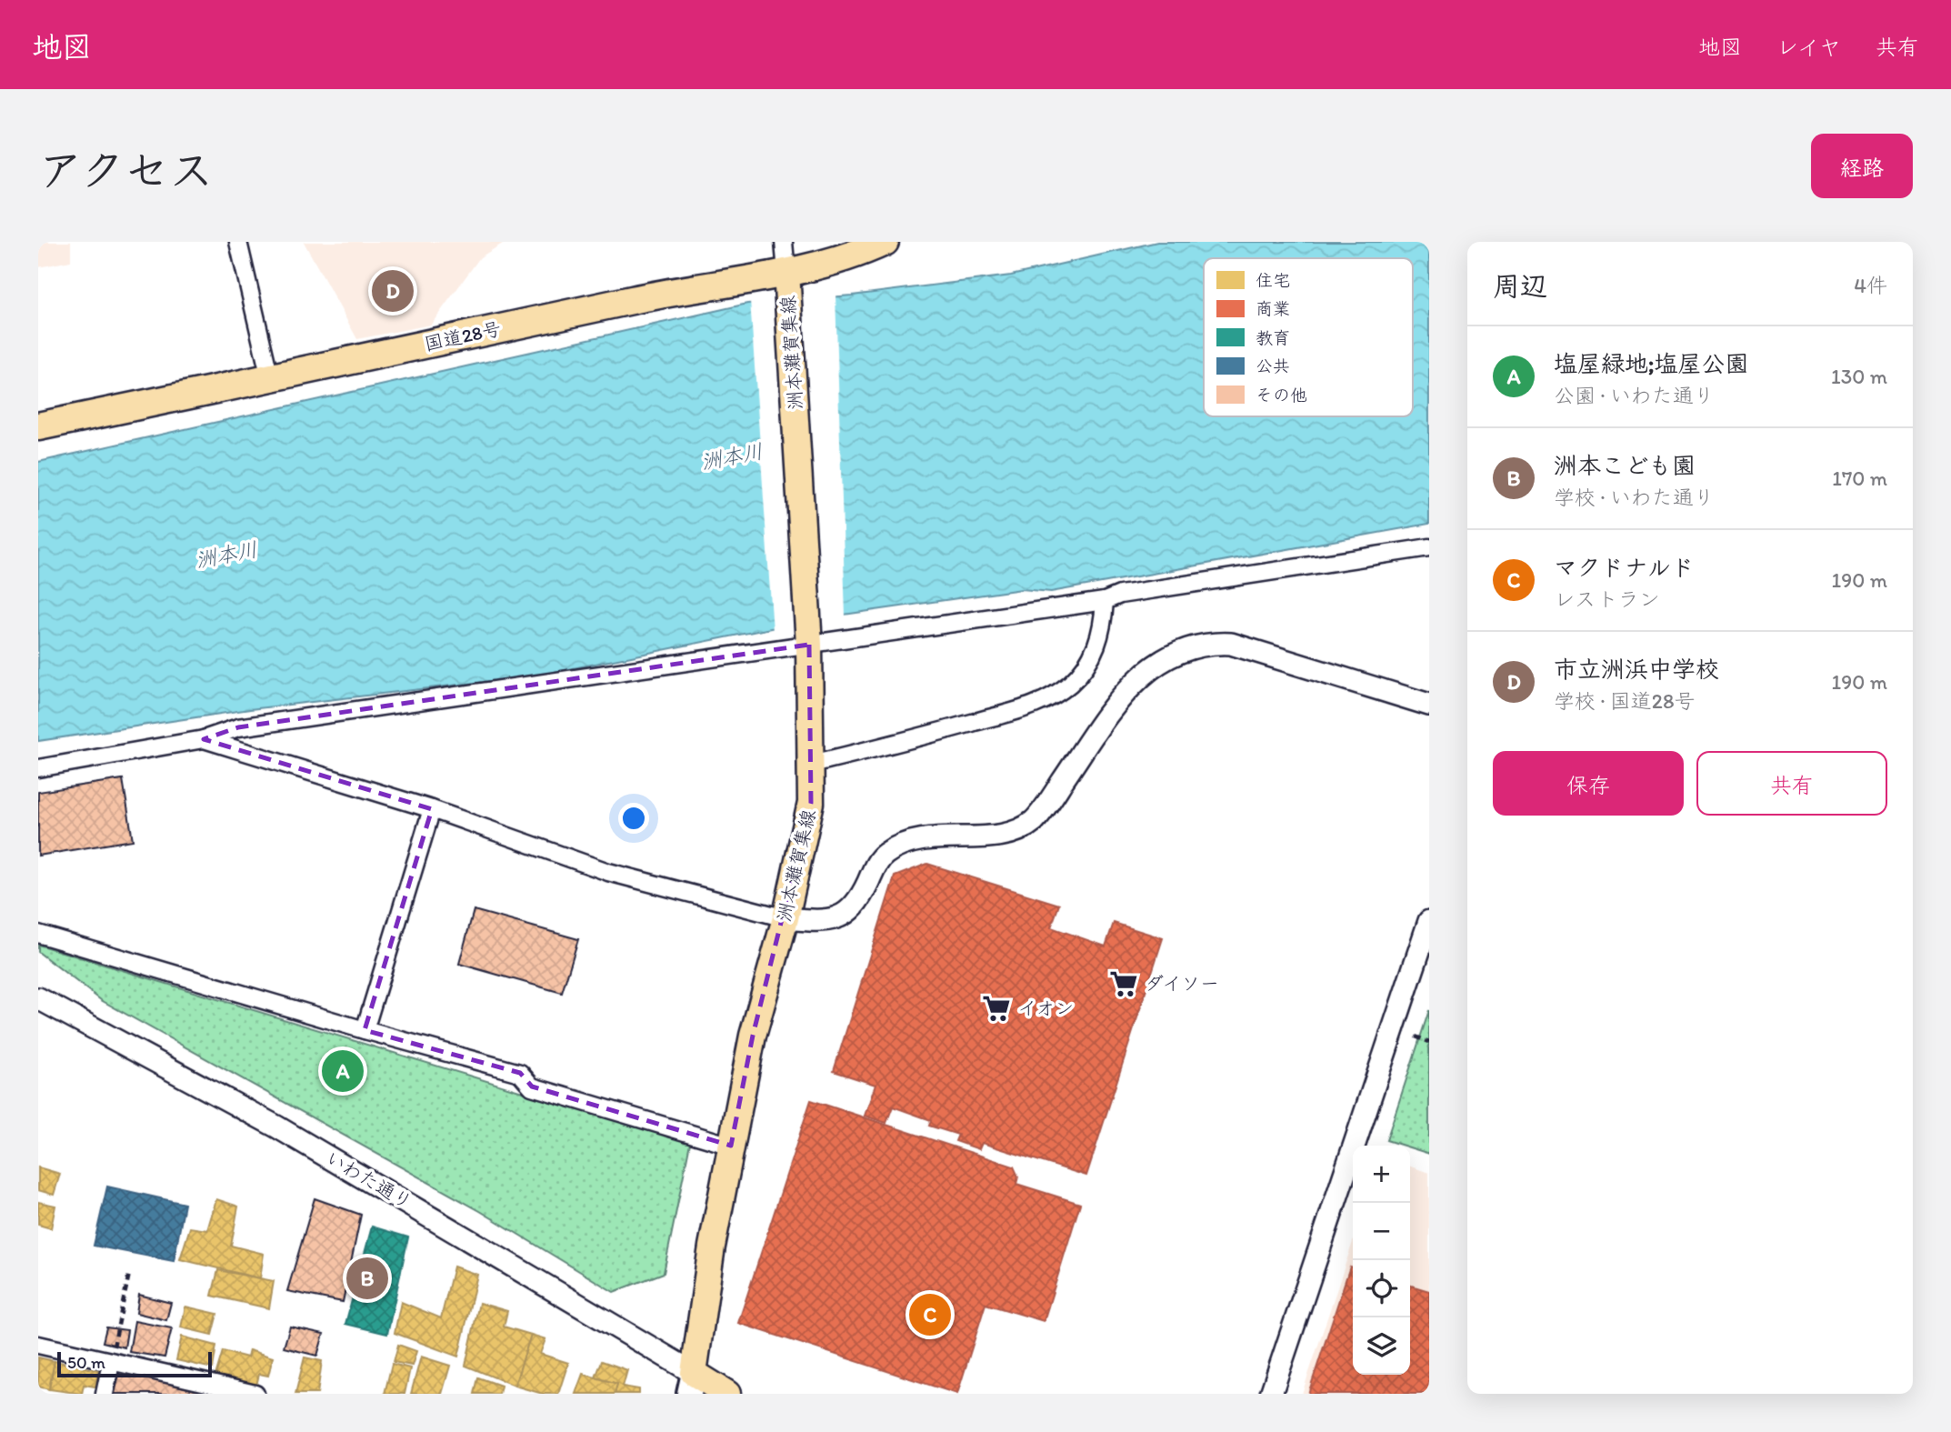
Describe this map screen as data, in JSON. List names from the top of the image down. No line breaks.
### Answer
{"streets":{"highway":["国道28号"],"main road":["洲本灘賀集線"],"street":["いわた通り"]},"crossings":[["国道28号","洲本灘賀集線"],["洲本灘賀集線","いわた通り"]],"water":["洲本川"],"places":{"supermarket":["ダイソー","イオン"]},"legend":["住宅","商業","教育","公共","その他"],"scale_bar":"50 m","page":{"header":"地図","nav":["地図","レイヤ","共有"],"title":"アクセス","buttons":["経路",["保存","共有"]],"heading":["周辺","4件"],"pins":["D","A","B","C"],"list":[{"mark":"A","name":"塩屋緑地;塩屋公園","note":"公園 · いわた通り","value":"130 m"},{"mark":"B","name":"洲本こども園","note":"学校 · いわた通り","value":"170 m"},{"mark":"C","name":"マクドナルド","note":"レストラン","value":"190 m"},{"mark":"D","name":"市立洲浜中学校","note":"学校 · 国道28号","value":"190 m"}],"map_buttons":["+","−"],"scale":"50 m"}}
